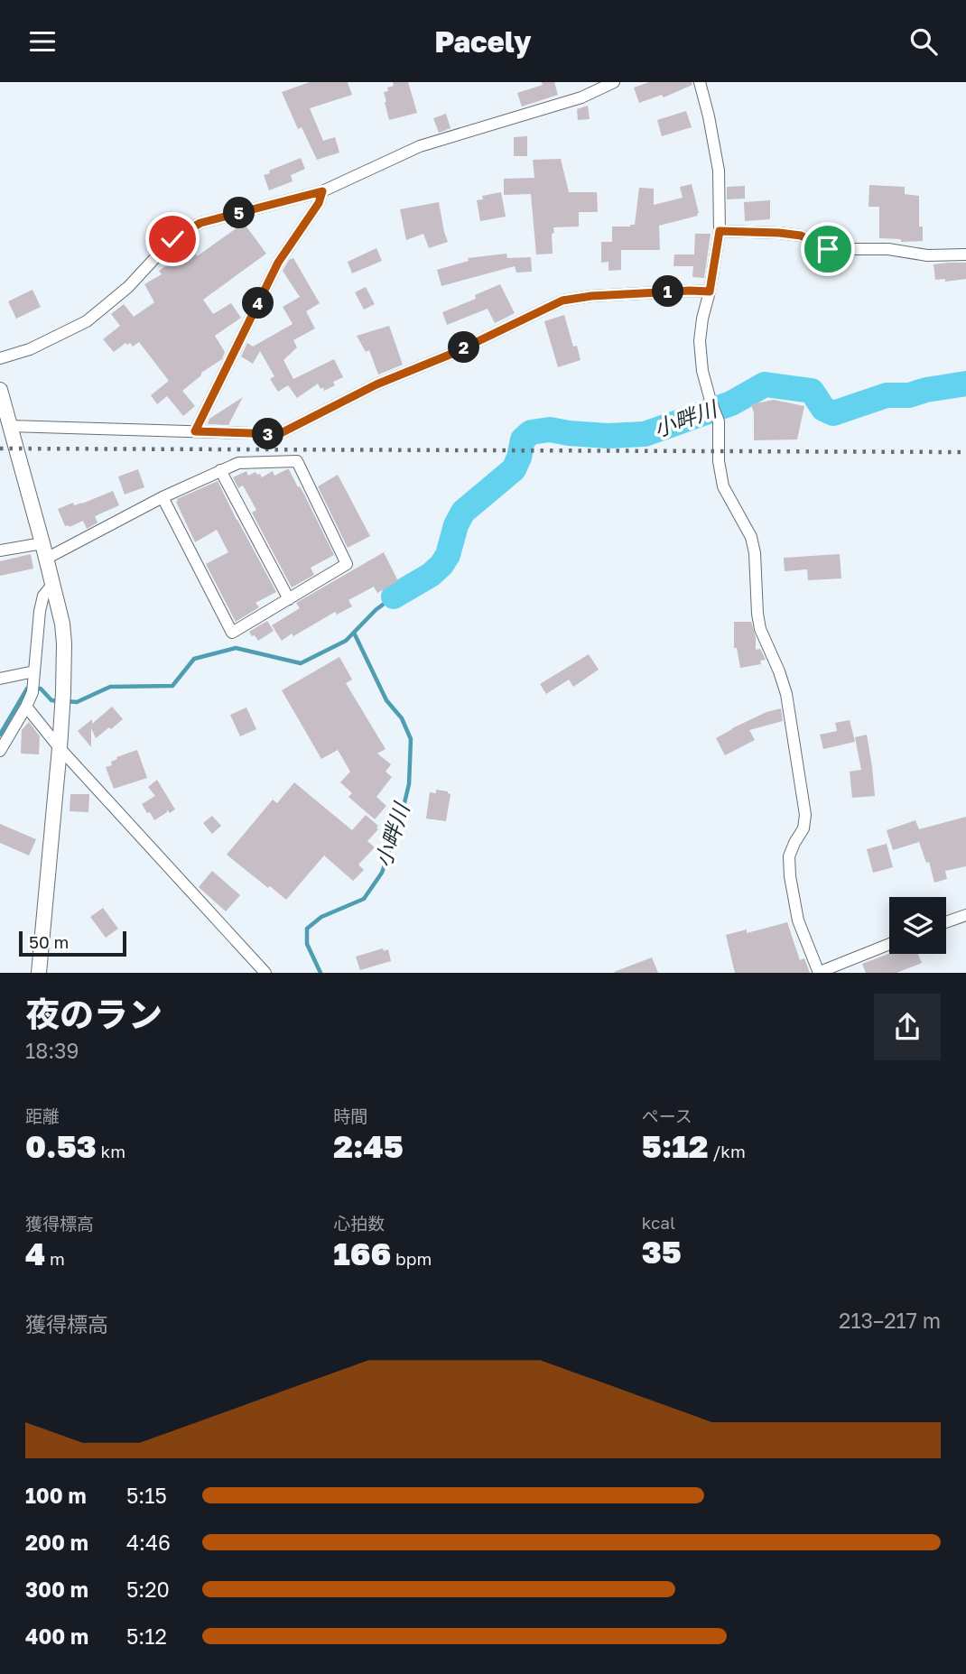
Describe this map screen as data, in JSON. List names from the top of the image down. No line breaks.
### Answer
{"water":["小畔川"],"scale_bar":"50 m","page":{"header":"Pacely","pins":["5","1","4","2","3"],"scale":"50 m","heading":["夜のラン","18:39"],"stats":[["距離","0.53 km"],["時間","2:45"],["ペース","5:12 /km"],["獲得標高","4 m"],["心拍数","166 bpm"],["kcal","35"]],"chart":["獲得標高","213–217 m"],"list":[{"name":"100 m","note":"5:15"},{"name":"200 m","note":"4:46"},{"name":"300 m","note":"5:20"},{"name":"400 m","note":"5:12"}]}}
